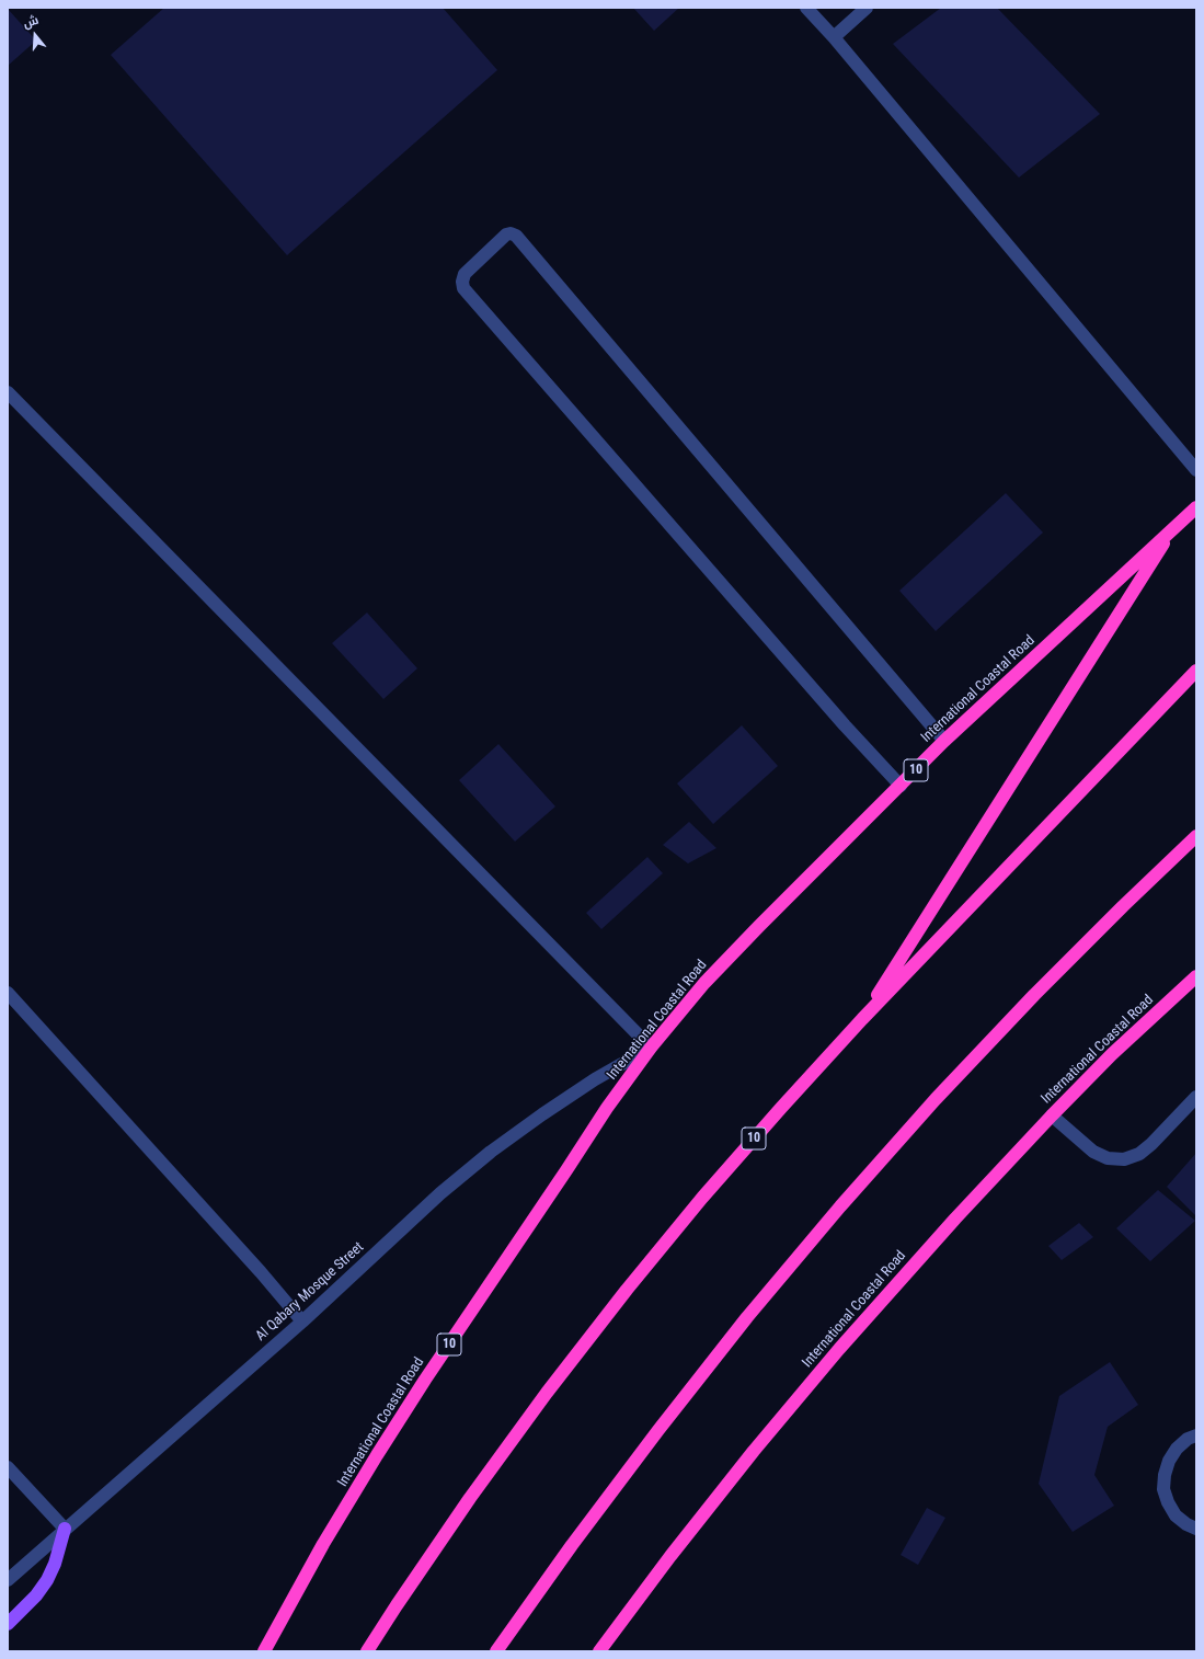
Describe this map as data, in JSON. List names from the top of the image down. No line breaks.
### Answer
{"streets":{"highway":["International Coastal Road","10"],"street":["Al Qabary Mosque Street"]},"crossings":[["International Coastal Road","Al Qabary Mosque Street"]],"north":"top"}
